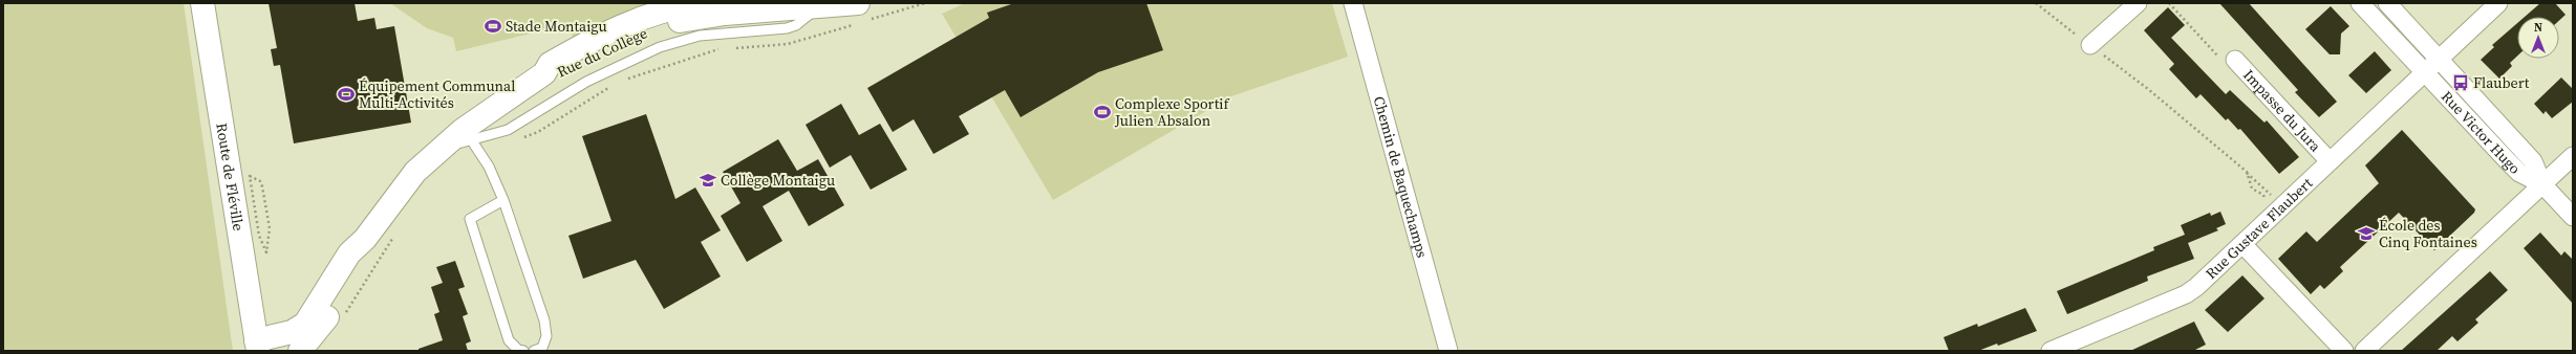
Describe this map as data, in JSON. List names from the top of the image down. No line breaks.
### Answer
{"streets":{"street":["Rue du Collège","Impasse du Jura","Rue Victor Hugo","Route de Fléville","Chemin de Baquechamps","Rue Gustave Flaubert"]},"crossings":[["Rue du Collège","Route de Fléville"],["Impasse du Jura","Rue Gustave Flaubert"],["Rue Victor Hugo","Rue Gustave Flaubert"]],"places":{"sports":["Stade Montaigu","Équipement Communal Multi-Activités","Complexe Sportif Julien Absalon"],"bus stop":["Flaubert"],"school or university":["Collège Montaigu","École des Cinq Fontaines"]},"north":"top"}
